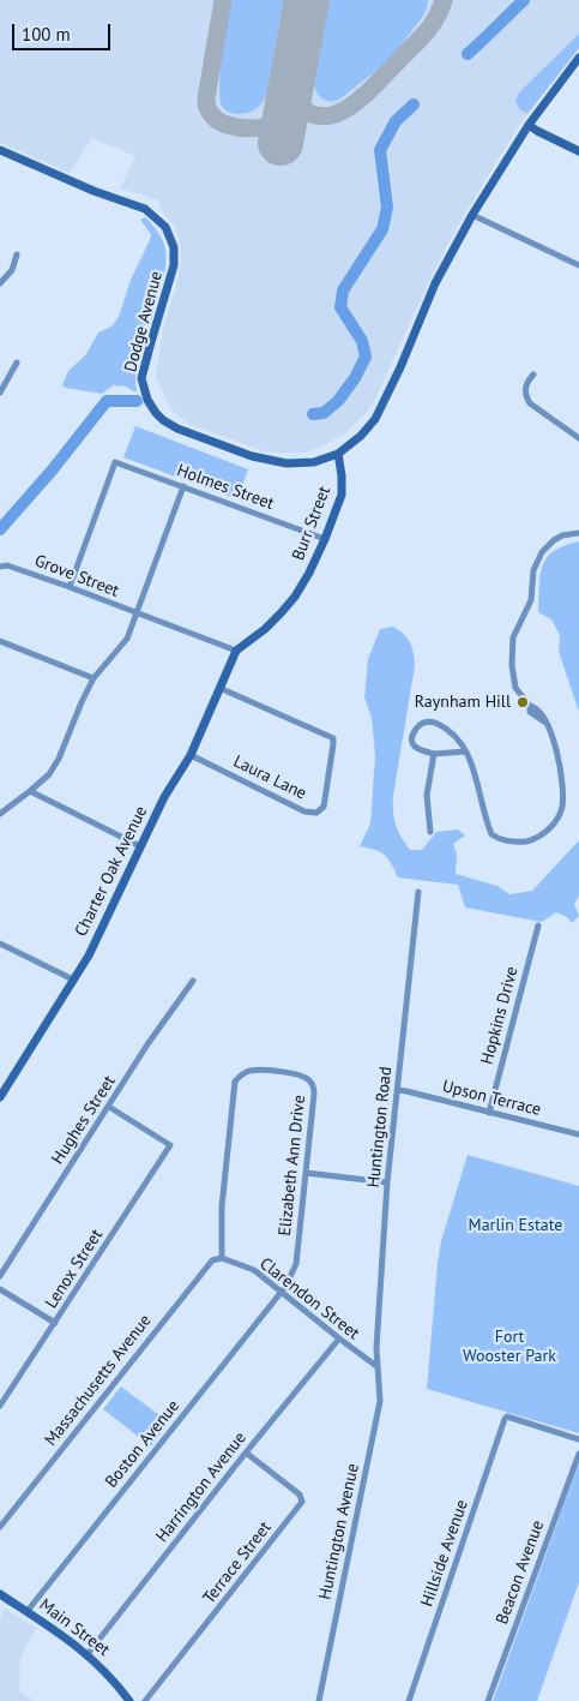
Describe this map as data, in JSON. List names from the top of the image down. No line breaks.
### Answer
{"streets":{"main road":["Dodge Avenue","Burr Street","Charter Oak Avenue","Main Street"],"street":["Holmes Street","Grove Street","Laura Lane","Hopkins Drive","Upson Terrace","Hughes Street","Huntington Road","Elizabeth Ann Drive","Lenox Street","Clarendon Street","Massachusetts Avenue","Boston Avenue","Harrington Avenue","Huntington Avenue","Hillside Avenue","Terrace Street","Beacon Avenue"]},"crossings":[["Dodge Avenue","Burr Street"],["Holmes Street","Burr Street"],["Holmes Street","Grove Street"],["Burr Street","Charter Oak Avenue"],["Laura Lane","Charter Oak Avenue"],["Hopkins Drive","Upson Terrace"],["Upson Terrace","Huntington Road"],["Hughes Street","Lenox Street"],["Huntington Road","Clarendon Street"],["Huntington Road","Huntington Avenue"],["Elizabeth Ann Drive","Clarendon Street"],["Elizabeth Ann Drive","Massachusetts Avenue"],["Elizabeth Ann Drive","Boston Avenue"],["Clarendon Street","Massachusetts Avenue"],["Clarendon Street","Boston Avenue"],["Clarendon Street","Harrington Avenue"],["Clarendon Street","Huntington Avenue"],["Boston Avenue","Main Street"],["Harrington Avenue","Terrace Street"],["Harrington Avenue","Main Street"]],"parks":["Marlin Estate","Fort Wooster Park"],"places":["Raynham Hill"],"scale_bar":"100 m"}
